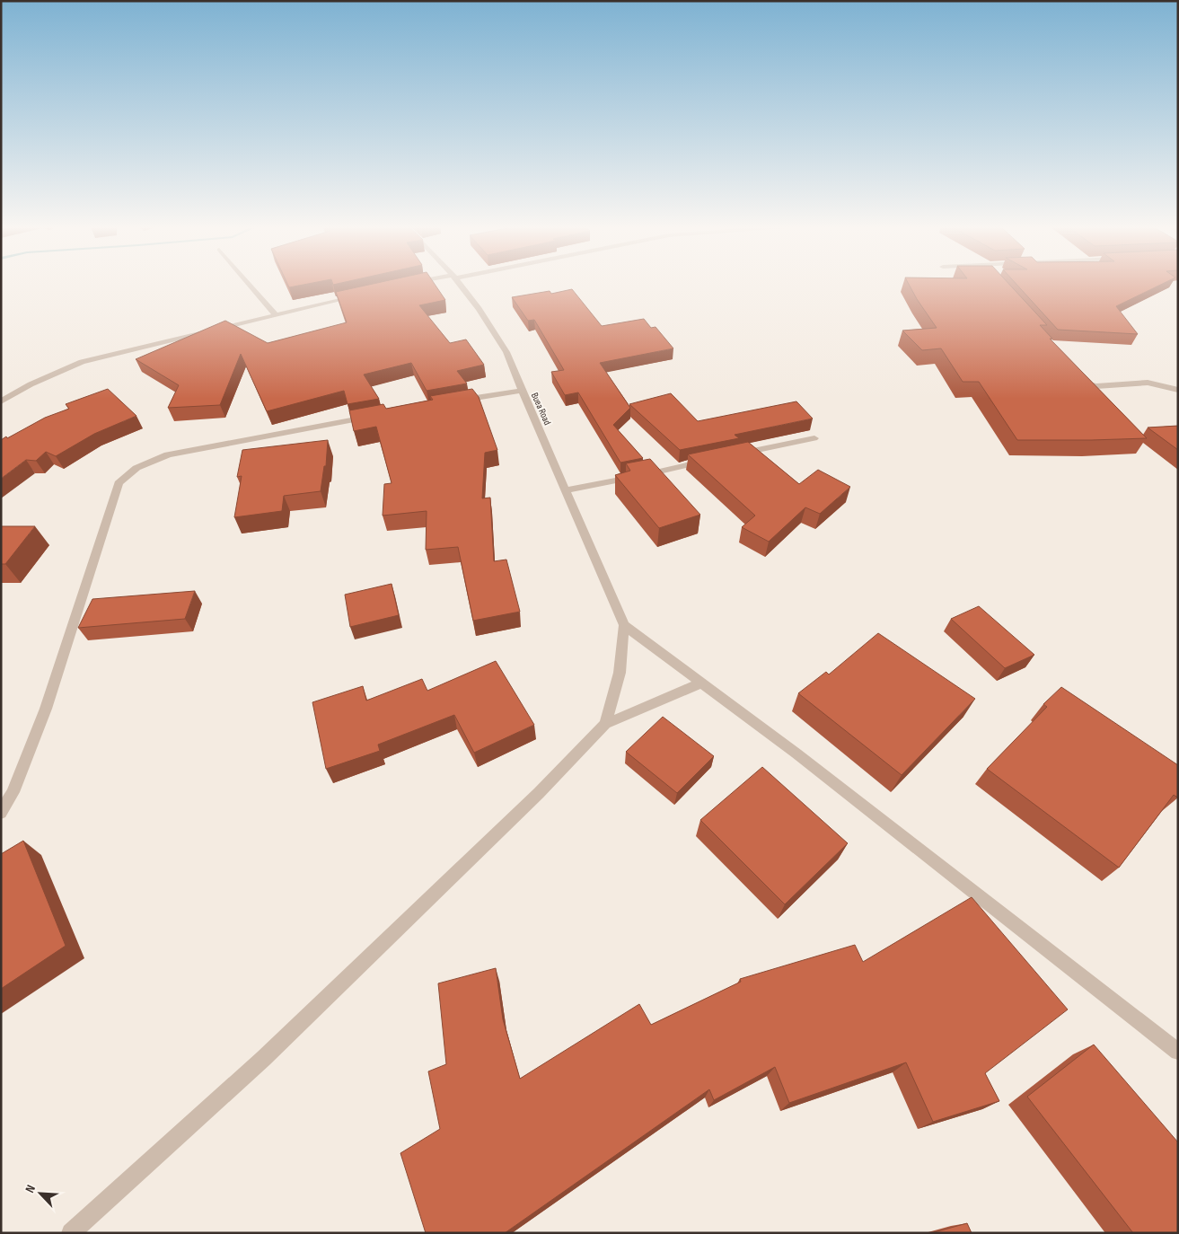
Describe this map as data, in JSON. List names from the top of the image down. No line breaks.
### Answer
{"streets":{"street":["Buea Road"]},"north":"top left"}
